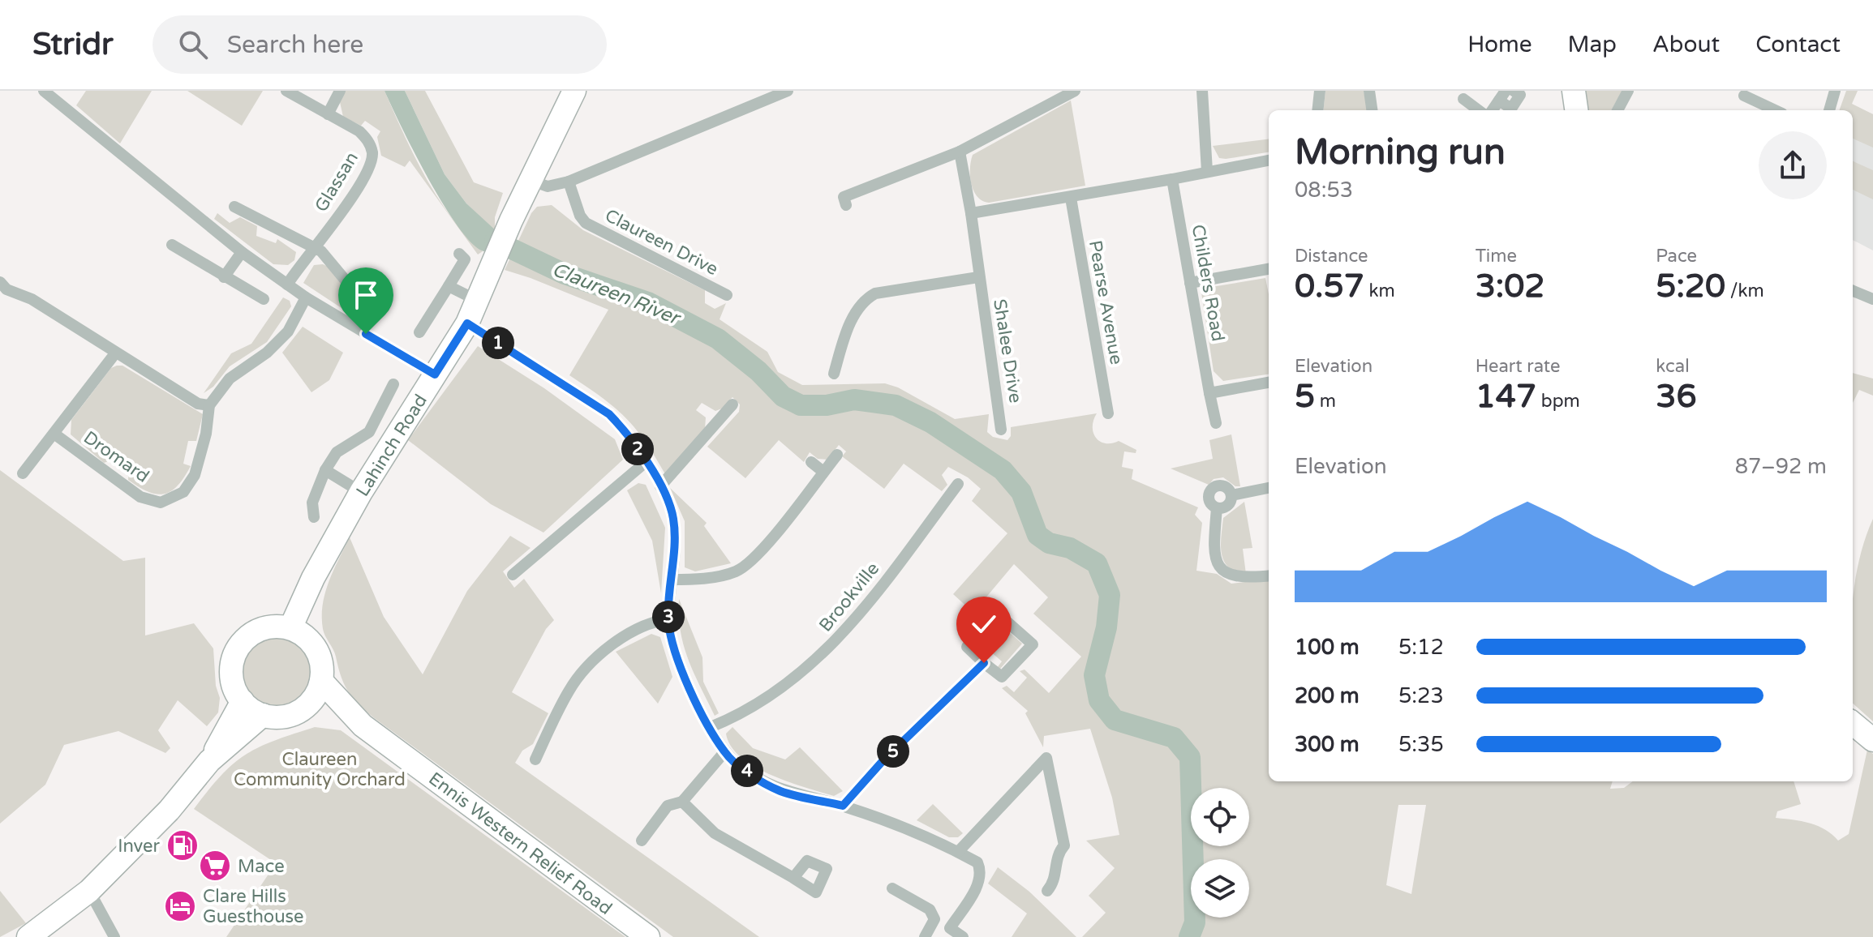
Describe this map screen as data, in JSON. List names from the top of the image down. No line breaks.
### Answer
{"streets":{"main road":["Lahinch Road","Ennis Western Relief Road"],"street":["Glassan","Claureen Drive","Childers Road","Pearse Avenue","Shalee Drive","Dromard","Brookville"]},"crossings":[["Lahinch Road","Ennis Western Relief Road"]],"water":["Claureen River"],"parks":["Claureen Community Orchard"],"places":{"fuel station":["Inver"],"supermarket":["Mace"],"hotel":["Clare Hills Guesthouse"]},"page":{"header":"Stridr","search":"Search here","nav":["Home","Map","About","Contact"],"heading":["Morning run","08:53"],"stats":[["Distance","0.57 km"],["Time","3:02"],["Pace","5:20 /km"],["Elevation","5 m"],["Heart rate","147 bpm"],["kcal","36"]],"pins":["1","2","3","5","4"],"chart":["Elevation","87–92 m"],"list":[{"name":"100 m","note":"5:12"},{"name":"200 m","note":"5:23"},{"name":"300 m","note":"5:35"}]}}
